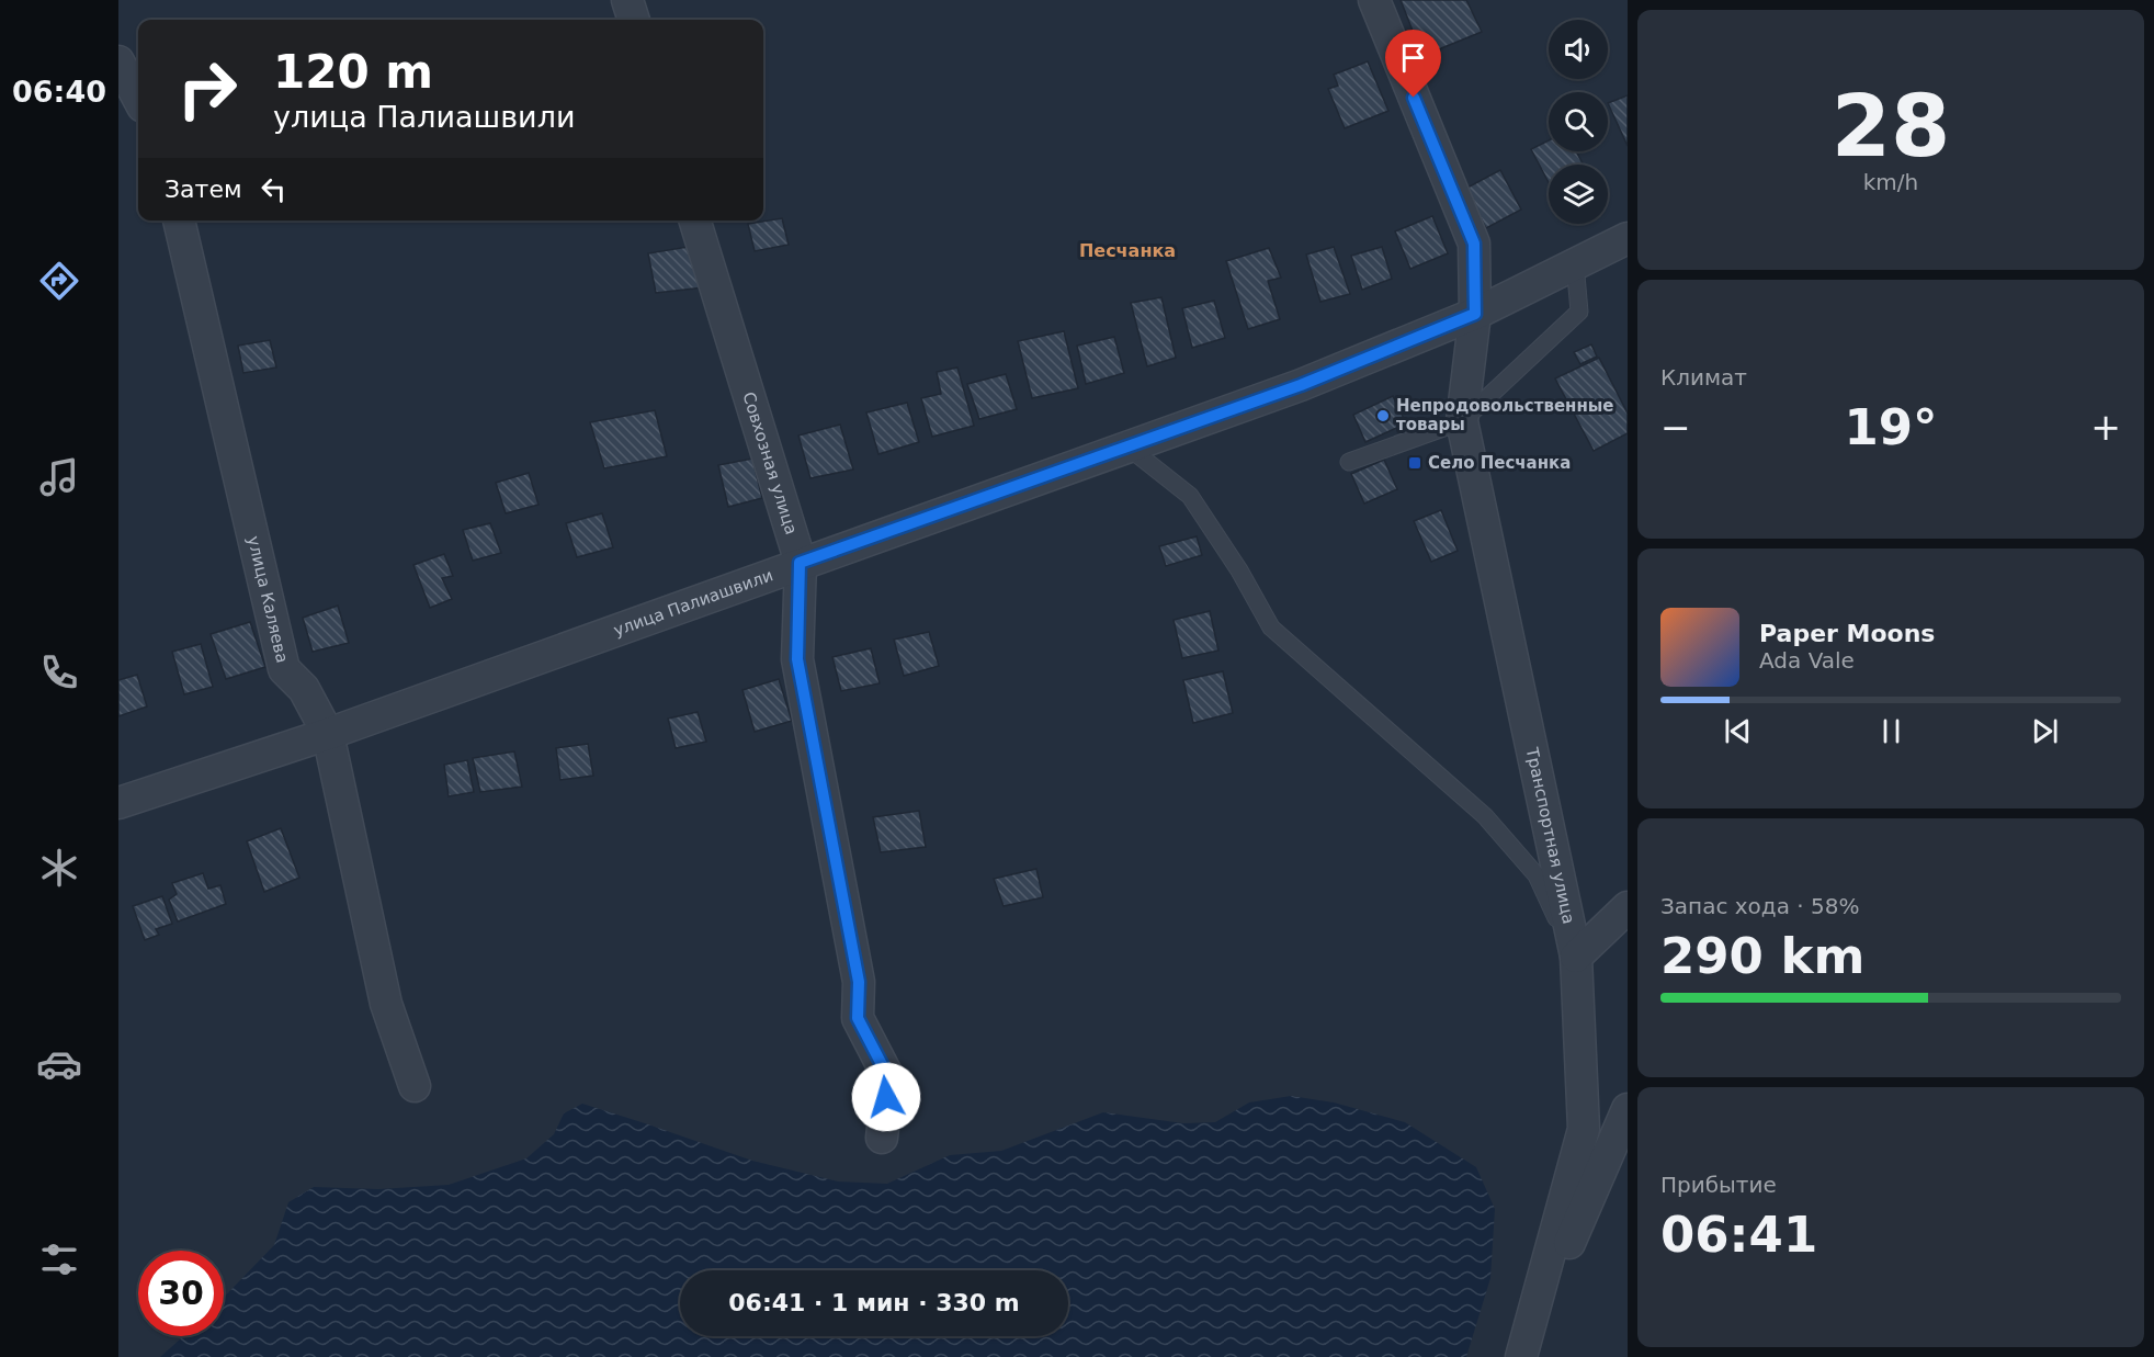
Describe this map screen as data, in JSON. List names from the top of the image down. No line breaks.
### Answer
{"streets":{"street":["Совхозная улица","улица Каляева","улица Палиашвили","Транспортная улица"]},"crossings":[["Совхозная улица","улица Палиашвили"],["улица Каляева","улица Палиашвили"],["улица Палиашвили","Транспортная улица"]],"districts":["Песчанка"],"places":{"other":["Непродовольственные товары"],"transit":["Село Песчанка"]},"page":{"tabs":"06:40","tile":[["28","km/h"],"Климат",["Запас хода · 58%","290 km"],["Прибытие","06:41"]],"turn":["120 m","улица Палиашвили"],"then":"Затем","heat":["−","19°","+"],"song":["Paper Moons","Ada Vale"],"limit":"30","trip":"06:41 · 1 мин · 330 m"}}
